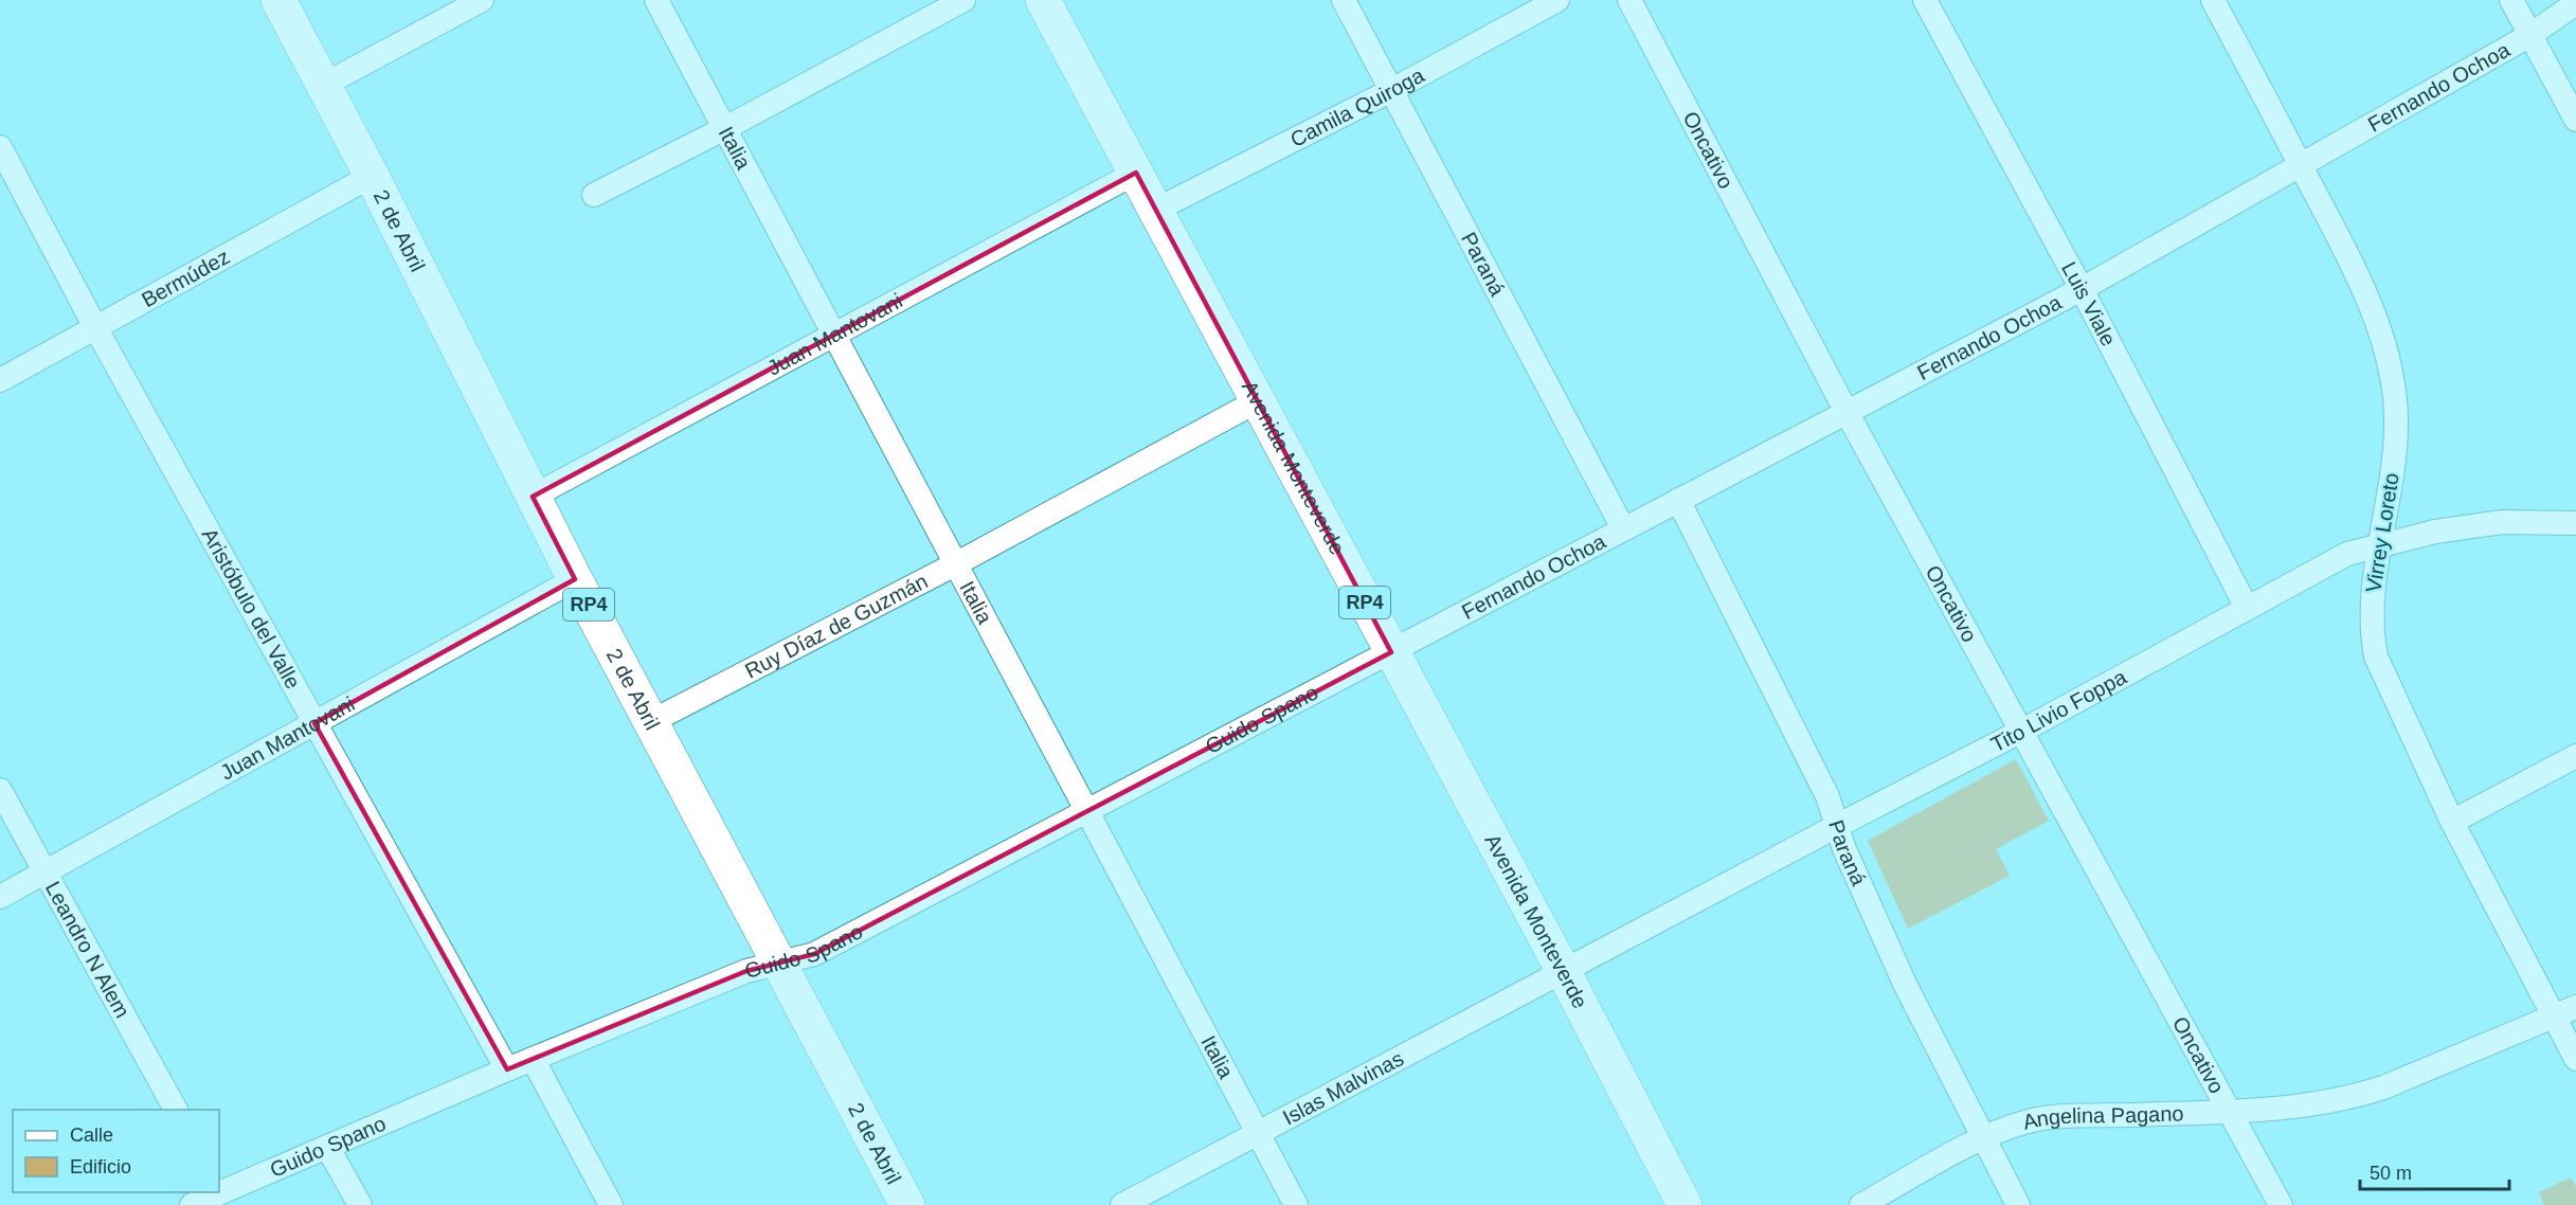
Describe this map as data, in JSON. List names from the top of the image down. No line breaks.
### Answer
{"streets":{"main road":["2 de Abril","Avenida Monteverde","RP4"],"street":["Fernando Ochoa","Camila Quiroga","Italia","Oncativo","Paraná","Bermúdez","Luis Viale","Juan Mantovani","Virrey Loreto","Aristóbulo del Valle","Ruy Díaz de Guzmán","Tito Livio Foppa","Guido Spano","Leandro N Alem","Islas Malvinas","Angelina Pagano"]},"crossings":[["Fernando Ochoa","Oncativo"],["Fernando Ochoa","Paraná"],["Fernando Ochoa","Luis Viale"],["Fernando Ochoa","Avenida Monteverde"],["Fernando Ochoa","Virrey Loreto"],["Fernando Ochoa","Guido Spano"],["Camila Quiroga","Paraná"],["Camila Quiroga","Avenida Monteverde"],["Italia","Juan Mantovani"],["Italia","Ruy Díaz de Guzmán"],["Italia","Guido Spano"],["Italia","Islas Malvinas"],["Oncativo","Tito Livio Foppa"],["Oncativo","Angelina Pagano"],["2 de Abril","Bermúdez"],["2 de Abril","Juan Mantovani"],["2 de Abril","Ruy Díaz de Guzmán"],["2 de Abril","Guido Spano"],["Paraná","Tito Livio Foppa"],["Paraná","Angelina Pagano"],["Bermúdez","Aristóbulo del Valle"],["Luis Viale","Tito Livio Foppa"],["Juan Mantovani","Avenida Monteverde"],["Juan Mantovani","Aristóbulo del Valle"],["Juan Mantovani","Leandro N Alem"],["Avenida Monteverde","Ruy Díaz de Guzmán"],["Avenida Monteverde","Tito Livio Foppa"],["Avenida Monteverde","Guido Spano"],["Avenida Monteverde","Islas Malvinas"],["Virrey Loreto","Tito Livio Foppa"],["Virrey Loreto","Angelina Pagano"],["Aristóbulo del Valle","Guido Spano"],["Tito Livio Foppa","Islas Malvinas"]],"legend":["Calle","Edificio"],"scale_bar":"50 m"}
